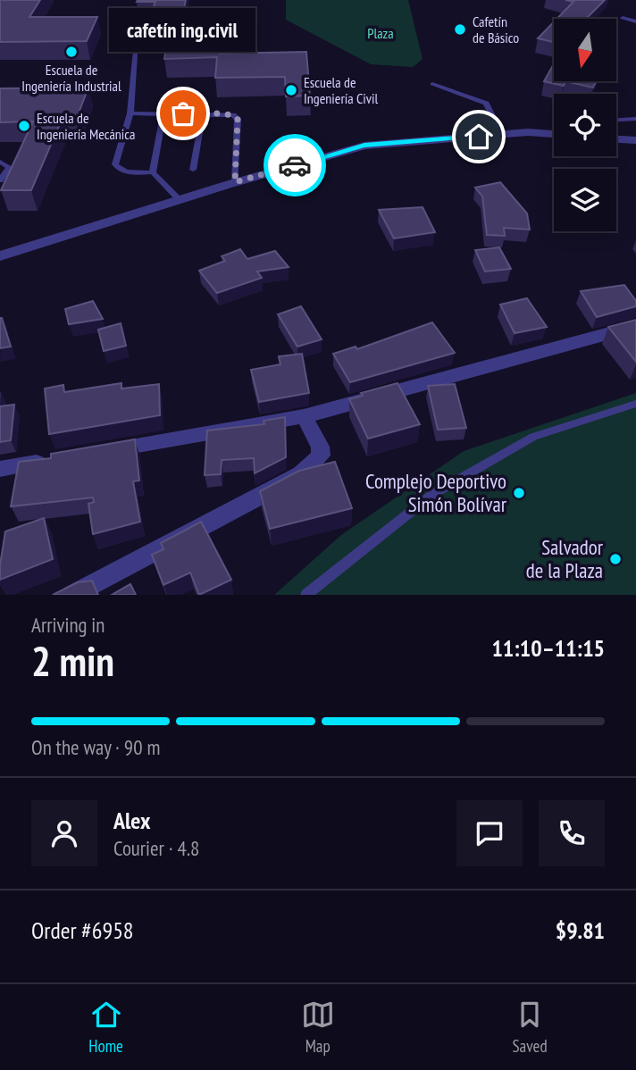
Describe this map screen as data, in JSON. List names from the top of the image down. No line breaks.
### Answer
{"parks":["Plaza"],"places":["Cafetín de Básico","Escuela de Ingeniería Industrial","Escuela de Ingeniería Civil","cafetín ing.civil","Escuela de Ingeniería Mecánica","Complejo Deportivo Simón Bolívar","Salvador de la Plaza"],"north":"bottom","page":{"bubble":"cafetín ing.civil","heading":["2 min","Arriving in","11:10–11:15"],"panel":["Alex","Courier · 4.8","Order #6958","$9.81"],"bar":"On the way · 90 m","tabs":["Home","Map","Saved"]}}
